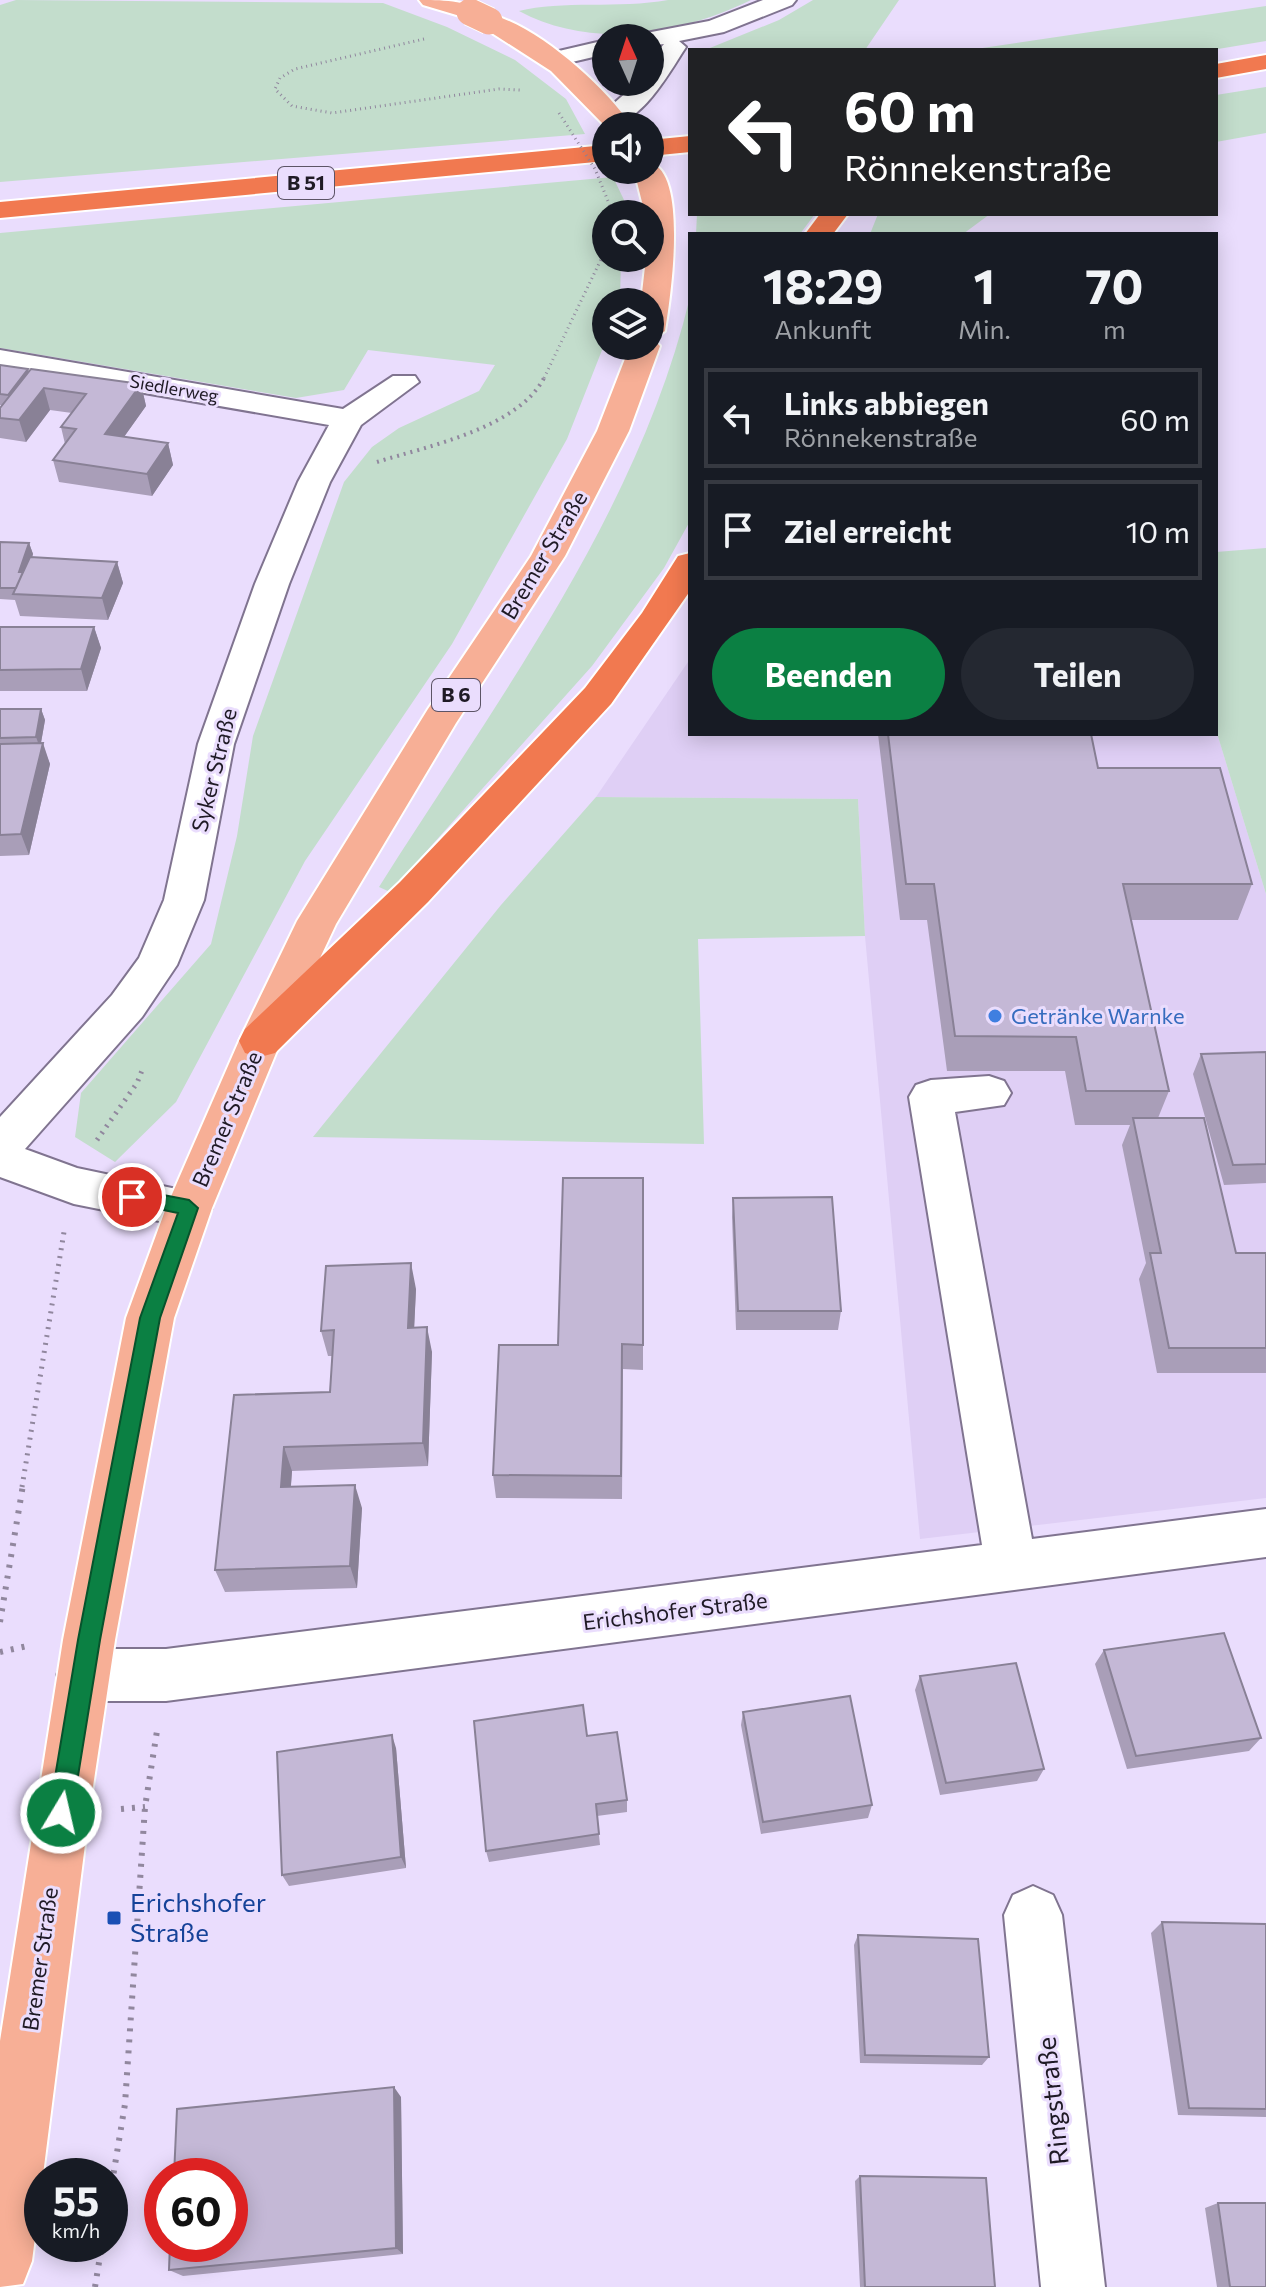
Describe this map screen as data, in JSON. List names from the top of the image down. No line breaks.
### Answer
{"streets":{"highway":["B 51","B 6"],"main road":["Bremer Straße"],"street":["Siedlerweg","Syker Straße","Erichshofer Straße","Ringstraße"]},"crossings":[["Siedlerweg","Syker Straße"],["Bremer Straße","B 6"],["Bremer Straße","Erichshofer Straße"]],"places":{"other":["Getränke Warnke"],"transit":["Erichshofer Straße"]},"north":"top","page":{"turn":["60 m","Rönnekenstraße"],"eta":["18:29","Ankunft","1","Min.","70","m"],"list":[{"name":"Links abbiegen","note":"Rönnekenstraße","value":"60 m"},{"name":"Ziel erreicht","value":"10 m"}],"buttons":["Beenden","Teilen"],"speed":"55 km/h","limit":"60"}}
